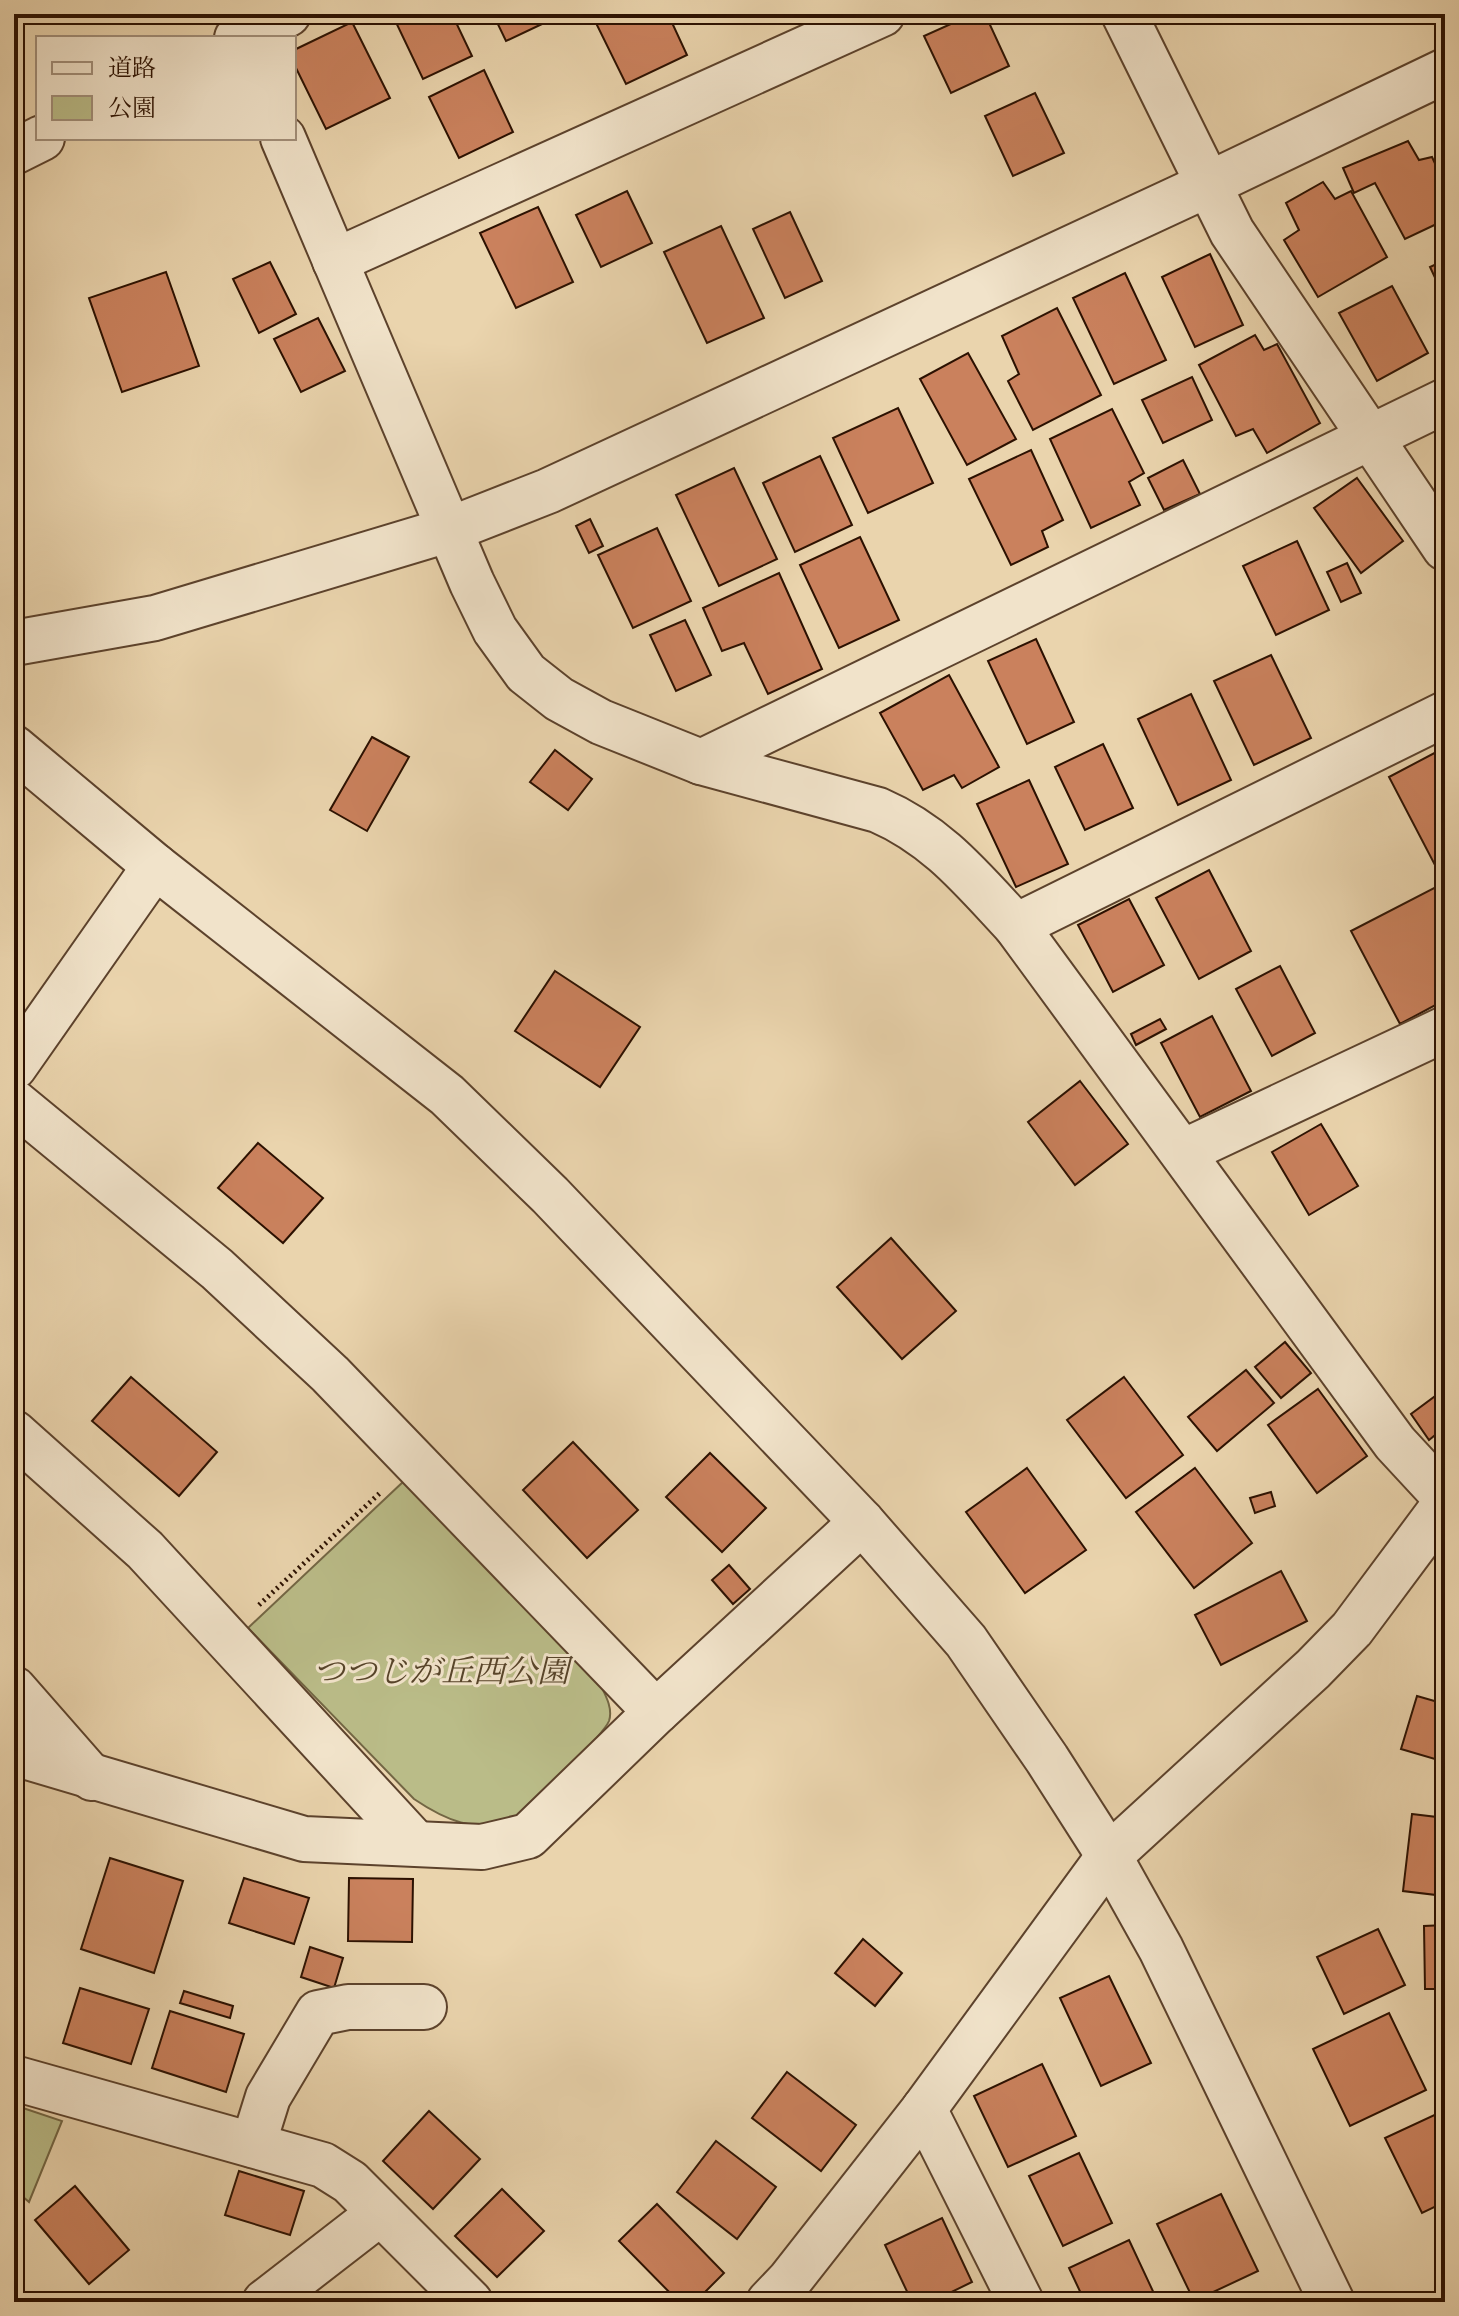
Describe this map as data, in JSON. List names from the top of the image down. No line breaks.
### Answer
{"parks":["つつじが丘西公園"],"legend":["道路","公園"]}
